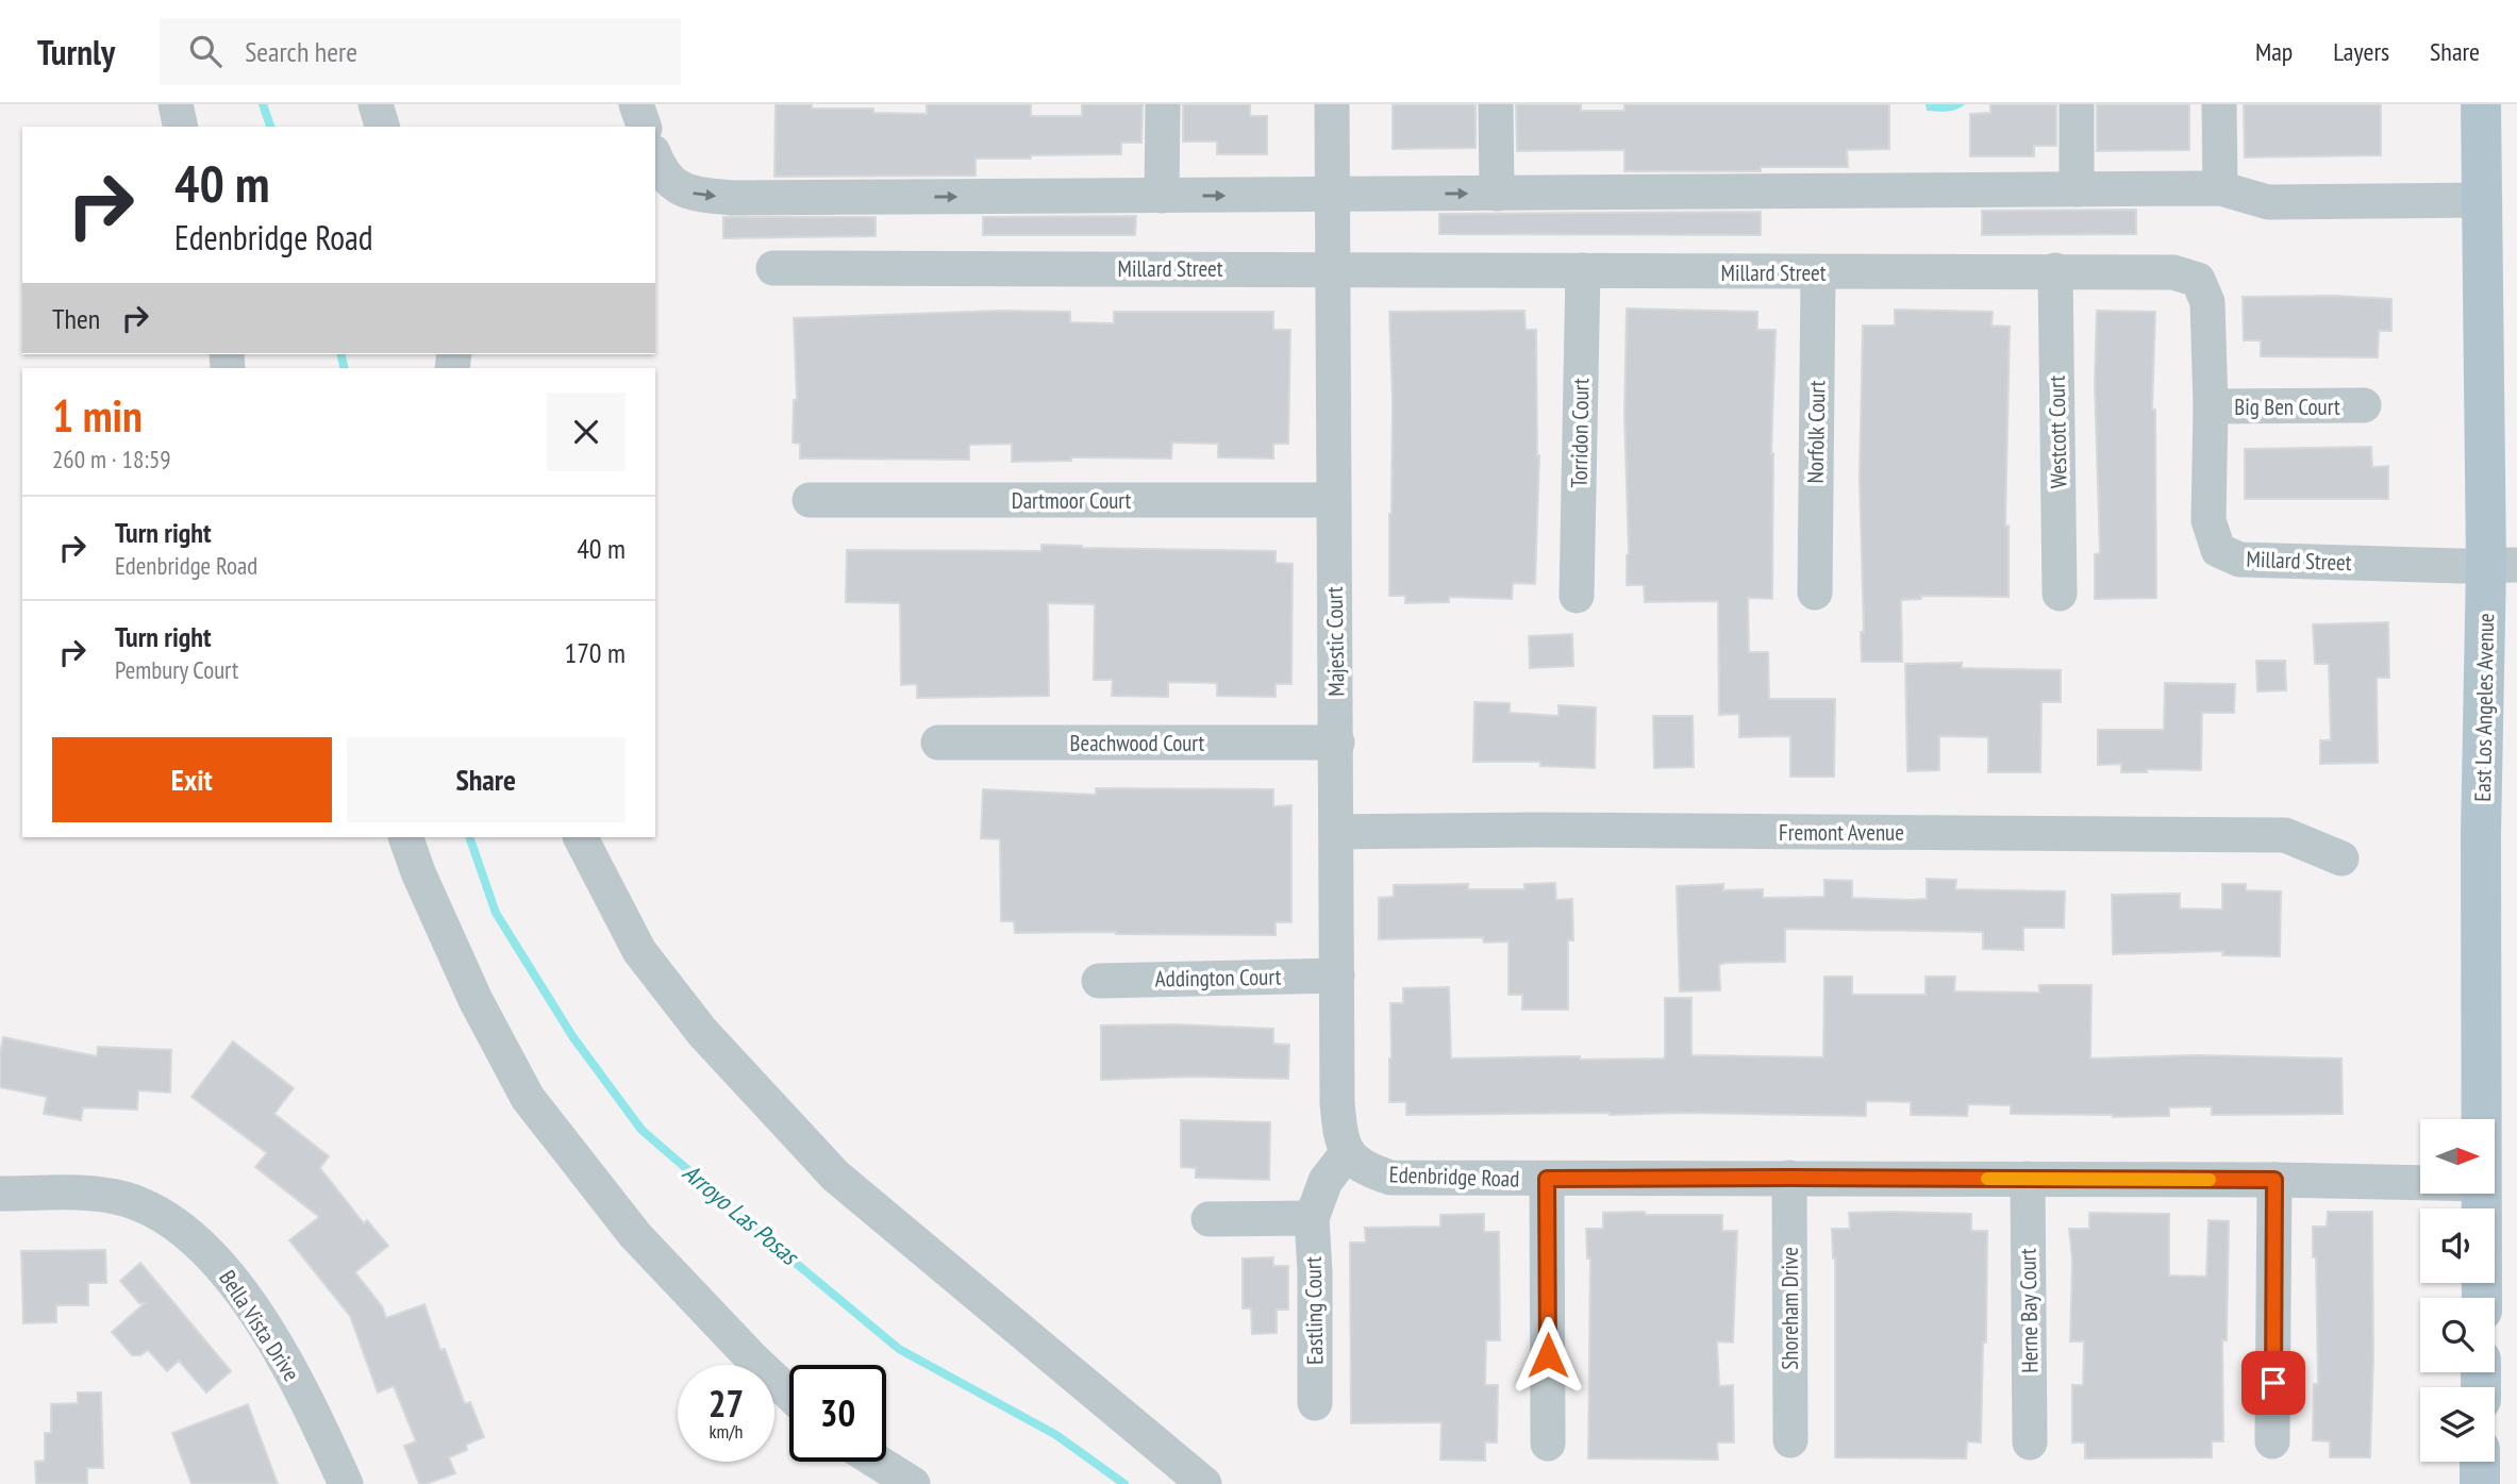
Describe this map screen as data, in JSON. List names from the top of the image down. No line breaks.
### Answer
{"streets":{"main road":["East Los Angeles Avenue"],"street":["Millard Street","Big Ben Court","Norfolk Court","Westcott Court","Torridon Court","Dartmoor Court","Majestic Court","Beachwood Court","Fremont Avenue","Addington Court","Edenbridge Road","Shoreham Drive","Eastling Court","Herne Bay Court","Bella Vista Drive"]},"crossings":[["Millard Street","Big Ben Court"],["Millard Street","Norfolk Court"],["Millard Street","Westcott Court"],["Millard Street","Torridon Court"],["Millard Street","Majestic Court"],["Millard Street","East Los Angeles Avenue"],["Dartmoor Court","Majestic Court"],["Majestic Court","Beachwood Court"],["Majestic Court","Fremont Avenue"],["Majestic Court","Addington Court"],["Majestic Court","Edenbridge Road"],["Edenbridge Road","Shoreham Drive"],["Edenbridge Road","Herne Bay Court"]],"water":["Arroyo Las Posas"],"north":"right","page":{"header":"Turnly","search":"Search here","nav":["Map","Layers","Share"],"turn":["40 m","Edenbridge Road"],"then":"Then","heading":["1 min","260 m · 18:59"],"list":[{"name":"Turn right","note":"Edenbridge Road","value":"40 m"},{"name":"Turn right","note":"Pembury Court","value":"170 m"}],"buttons":["Exit","Share"],"speed":"27 km/h","limit":"30"}}
